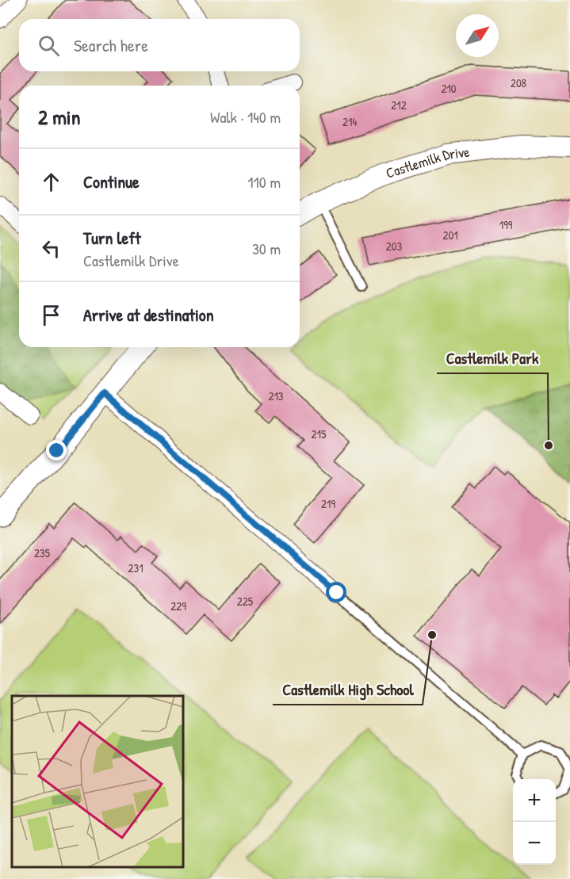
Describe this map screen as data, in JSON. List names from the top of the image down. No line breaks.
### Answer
{"streets":{"street":["Castlemilk Drive"]},"places":["Castlemilk Park","Castlemilk High School"],"house_numbers":["208","210","212","214","199","201","203","213","215","219","235","231","225","229"],"north":"top right","page":{"search":"Search here","heading":["2 min","Walk · 140 m"],"list":[["Continue","110 m"],["Turn left","Castlemilk Drive","30 m"],"Arrive at destination"],"map_buttons":["+","−"]}}
